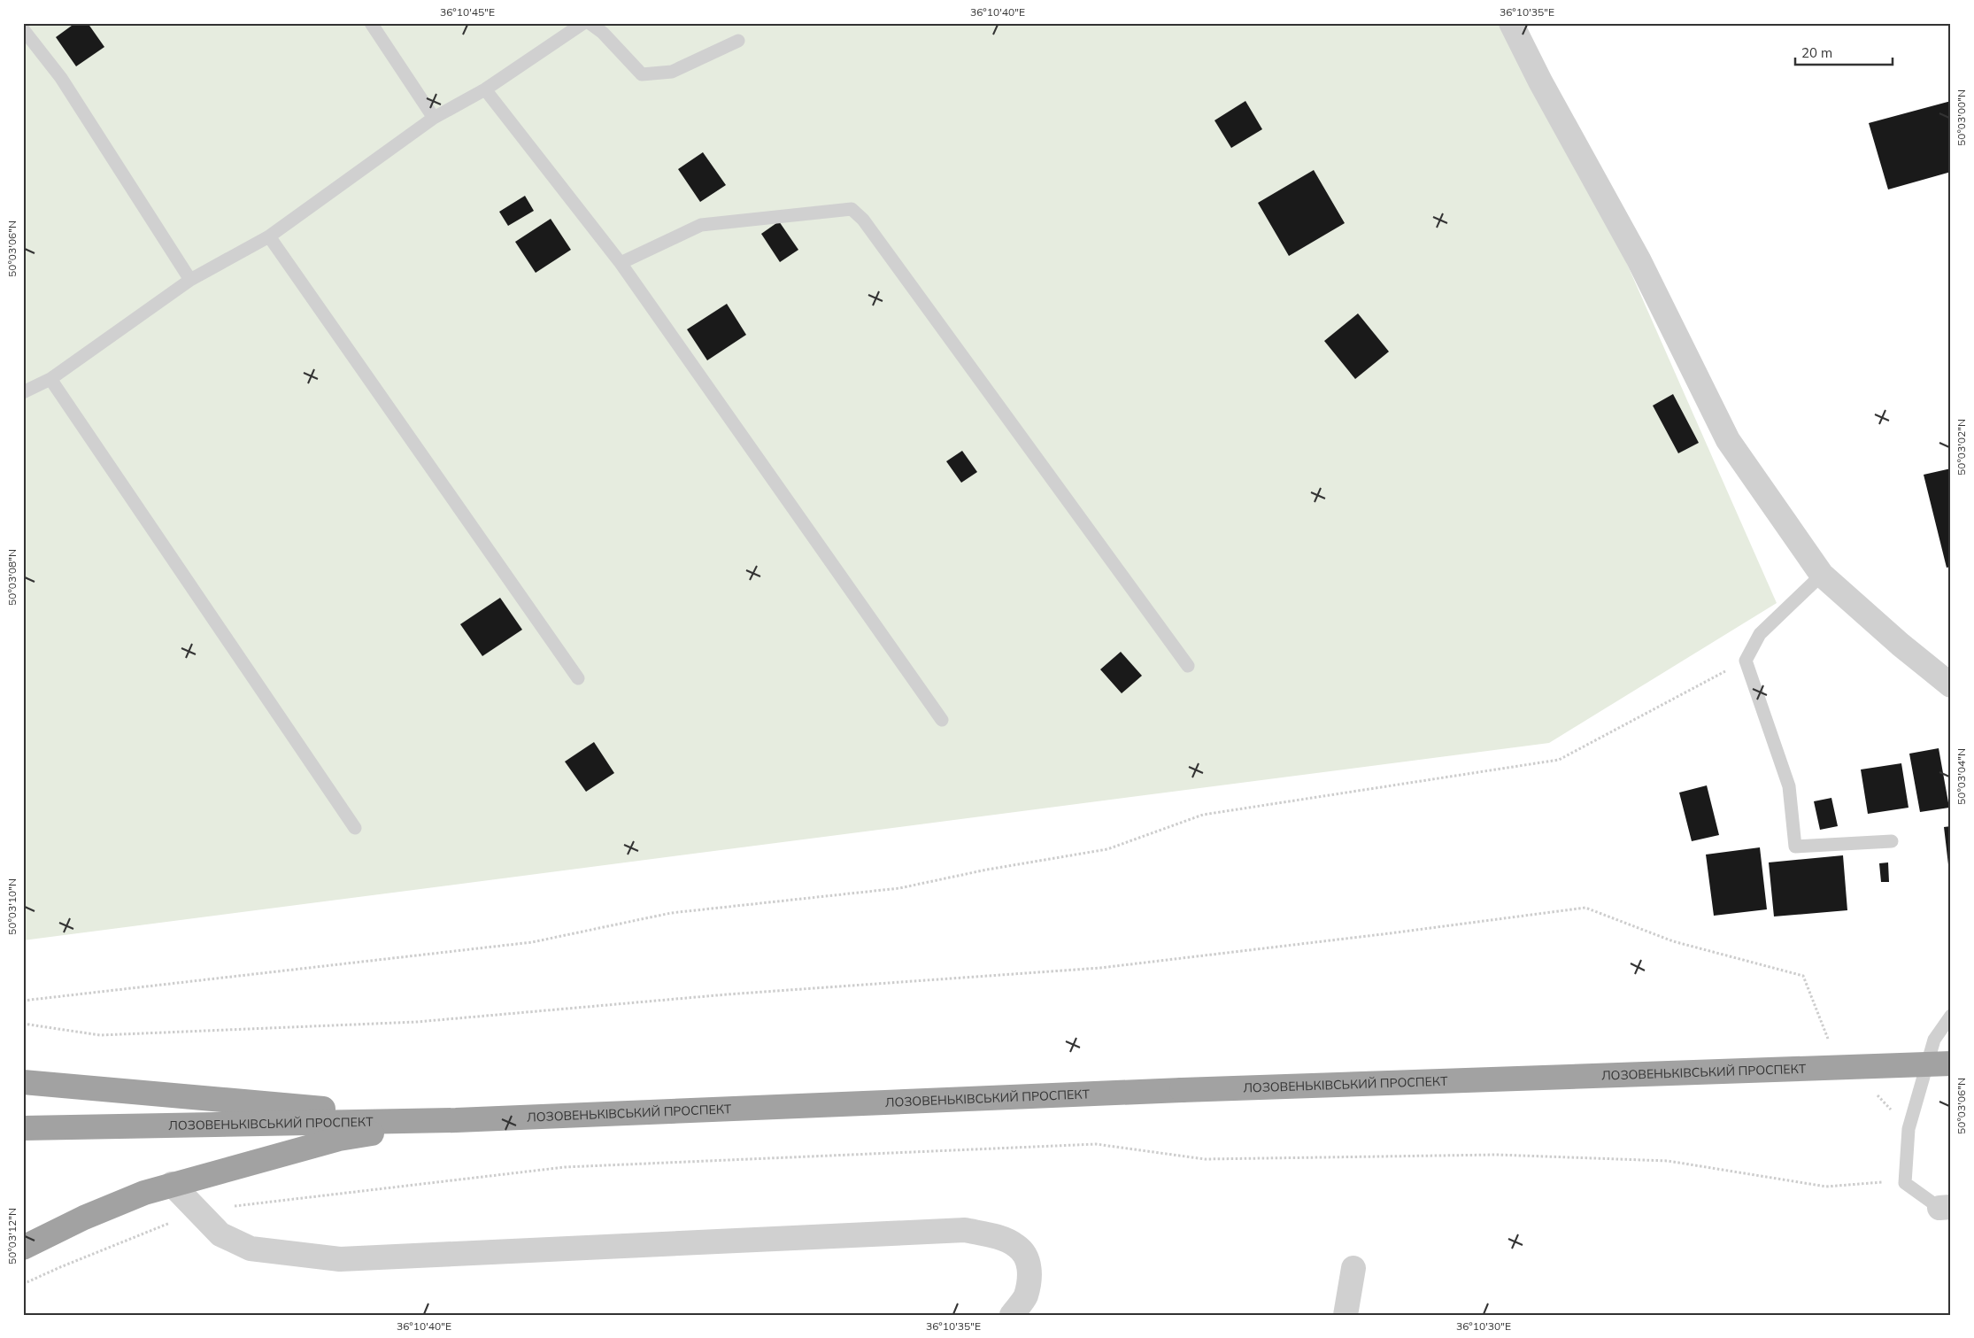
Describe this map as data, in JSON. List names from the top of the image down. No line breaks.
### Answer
{"streets":{"highway":["ЛОЗОВЕНЬКІВСЬКИЙ ПРОСПЕКТ"]},"scale_bar":"20 m","coordinates":["36°10'45\"E","36°10'40\"E","36°10'35\"E","50°03'00\"N","50°03'06\"N","50°03'02\"N","50°03'08\"N","50°03'04\"N","50°03'10\"N","50°03'12\"N","36°10'30\"E"]}
